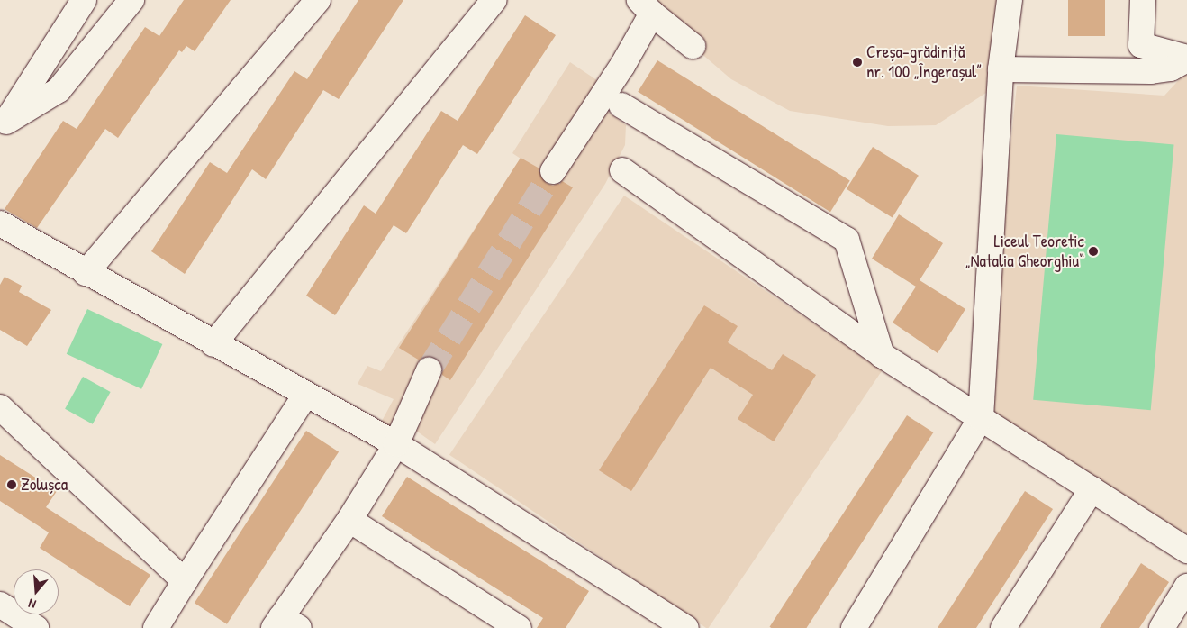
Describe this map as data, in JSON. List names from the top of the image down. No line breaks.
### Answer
{"places":["Creșa-grădiniță nr. 100 „Îngerașul”","Liceul Teoretic „Natalia Gheorghiu“","Zolușca"],"north":"bottom"}
